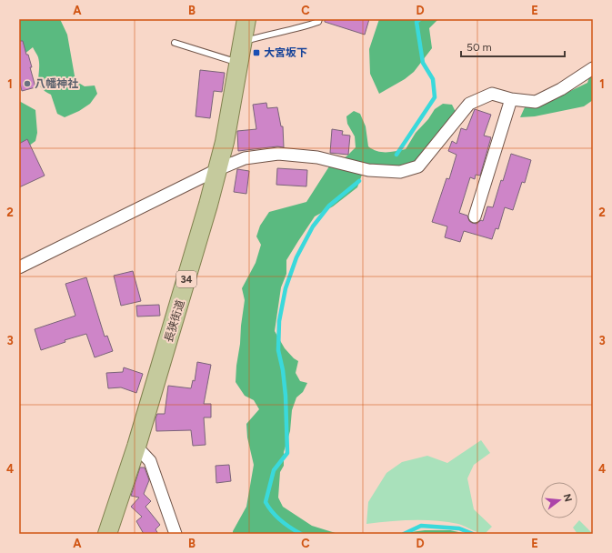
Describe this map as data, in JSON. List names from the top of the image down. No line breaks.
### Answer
{"streets":{"main road":["34","長狭街道"]},"places":{"transit":["大宮坂下"],"other":["八幡神社"]},"scale_bar":"50 m","north":"right","grid":{"columns":["A","B","C","D","E"],"rows":["1","2","3","4"]}}
